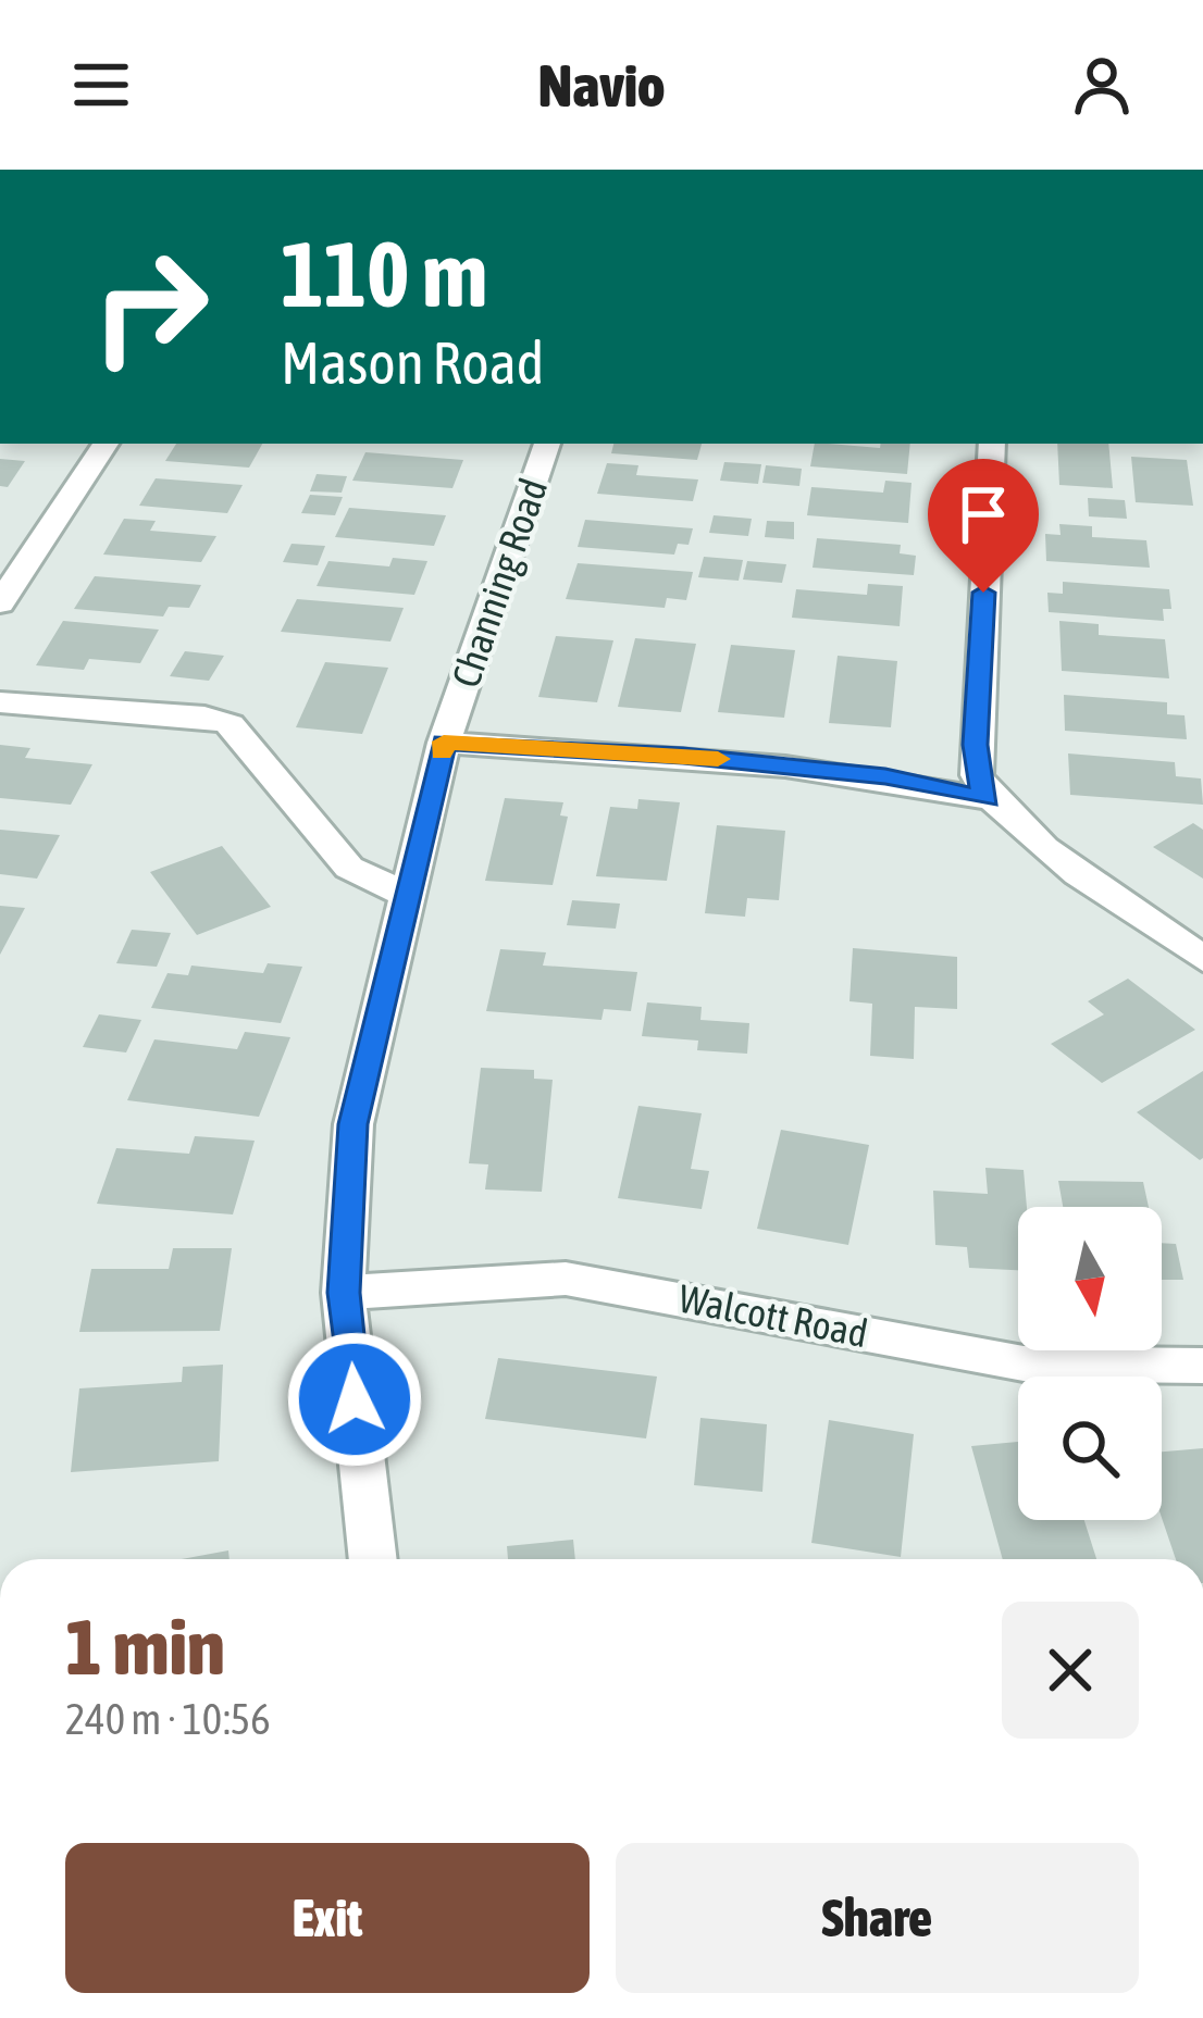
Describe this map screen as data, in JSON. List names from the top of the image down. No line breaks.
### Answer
{"streets":{"street":["Channing Road","Walcott Road"]},"crossings":[["Channing Road","Walcott Road"]],"north":"bottom","page":{"header":"Navio","turn":["110 m","Mason Road"],"heading":["1 min","240 m · 10:56"],"buttons":["Exit","Share"]}}
